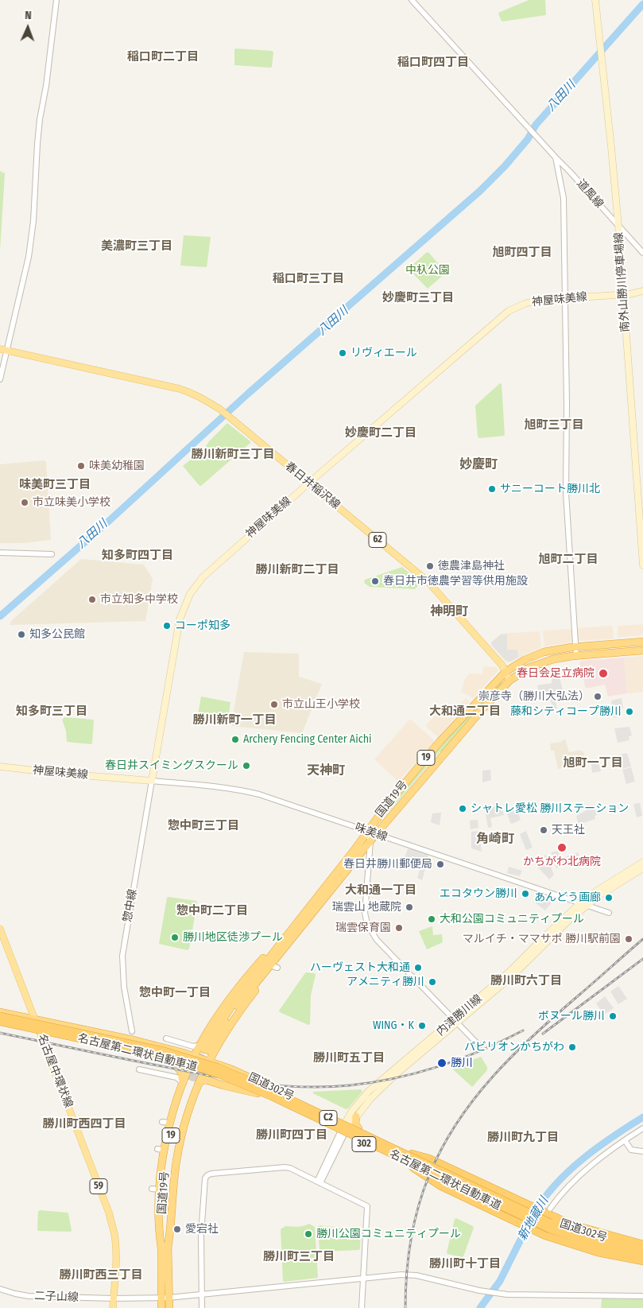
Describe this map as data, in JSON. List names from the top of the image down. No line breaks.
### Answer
{"streets":{"highway":["19","国道19号","名古屋第二環状自動車道","国道302号","C2","302"],"main road":["南外山勝川停車場線","神屋味美線","春日井稲沢線","62","内津勝川線","名古屋中環状線","59"],"street":["道風線","味美線","惣中線","二子山線"]},"crossings":[["道風線","南外山勝川停車場線"],["南外山勝川停車場線","神屋味美線"],["神屋味美線","春日井稲沢線"],["神屋味美線","味美線"],["神屋味美線","惣中線"],["春日井稲沢線","国道19号"],["国道19号","味美線"],["国道19号","国道302号"],["国道19号","二子山線"],["味美線","惣中線"],["味美線","内津勝川線"],["内津勝川線","国道302号"],["名古屋第二環状自動車道","国道302号"],["名古屋中環状線","国道302号"],["名古屋中環状線","二子山線"]],"districts":["稲口町二丁目","稲口町四丁目","美濃町三丁目","旭町四丁目","稲口町三丁目","妙慶町三丁目","旭町三丁目","妙慶町二丁目","勝川新町三丁目","妙慶町","味美町三丁目","知多町四丁目","旭町二丁目","勝川新町二丁目","神明町","知多町三丁目","大和通二丁目","勝川新町一丁目","旭町一丁目","天神町","惣中町三丁目","角崎町","大和通一丁目","惣中町二丁目","勝川町六丁目","惣中町一丁目","勝川町五丁目","勝川町西四丁目","勝川町四丁目","勝川町九丁目","勝川町三丁目","勝川町十丁目","勝川町西三丁目"],"water":["八田川","新地蔵川"],"parks":["中杁公園"],"places":["リヴィエール","味美幼稚園","サニーコート勝川北","市立味美小学校","徳農津島神社","春日井市徳農学習等供用施設","市立知多中学校","コーポ知多","知多公民館","春日会足立病院","崇彦寺（勝川大弘法）","市立山王小学校","藤和シティコープ勝川","Archery Fencing Center Aichi","春日井スイミングスクール","シャトレ愛松 勝川ステーション","天王社","かちがわ北病院","春日井勝川郵便局","エコタウン勝川","あんどう画廊","瑞雲山 地蔵院","大和公園コミュニティプール","瑞雲保育園","勝川地区徒渉プール","マルイチ・ママサポ 勝川駅前園","ハーヴェスト大和通","アメニティ勝川","ボヌール勝川","WING・K","パビリオンかちがわ","勝川","愛宕社","勝川公園コミュニティプール"],"north":"top"}
